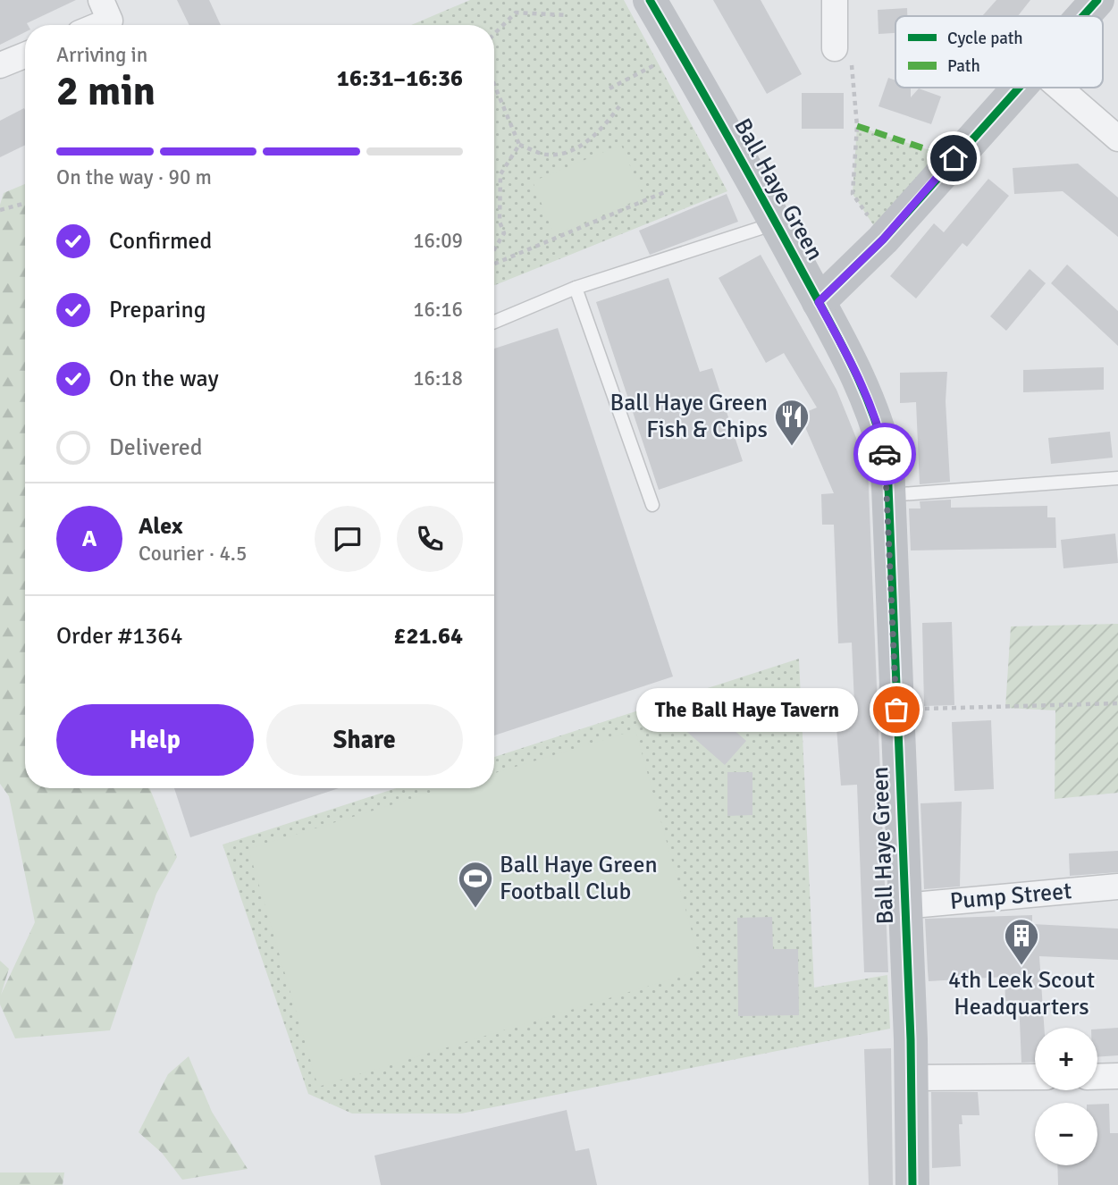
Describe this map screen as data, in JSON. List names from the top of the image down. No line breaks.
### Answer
{"streets":{"street":["Ball Haye Green","Pump Street"]},"crossings":[["Ball Haye Green","Pump Street"]],"places":{"restaurant":["Ball Haye Green Fish & Chips"],"other":["The Ball Haye Tavern"],"sports":["Ball Haye Green Football Club"],"building":["4th Leek Scout Headquarters"]},"legend":["Cycle path","Path"],"page":{"heading":["2 min","Arriving in","16:31–16:36"],"panel":["Alex","Courier · 4.5","Order #1364","£21.64"],"bar":"On the way · 90 m","list":[["Confirmed","16:09"],["Preparing","16:16"],["On the way","16:18"],"Delivered"],"round":"A","bubble":"The Ball Haye Tavern","buttons":["Help","Share"],"map_buttons":["+","−"]}}
